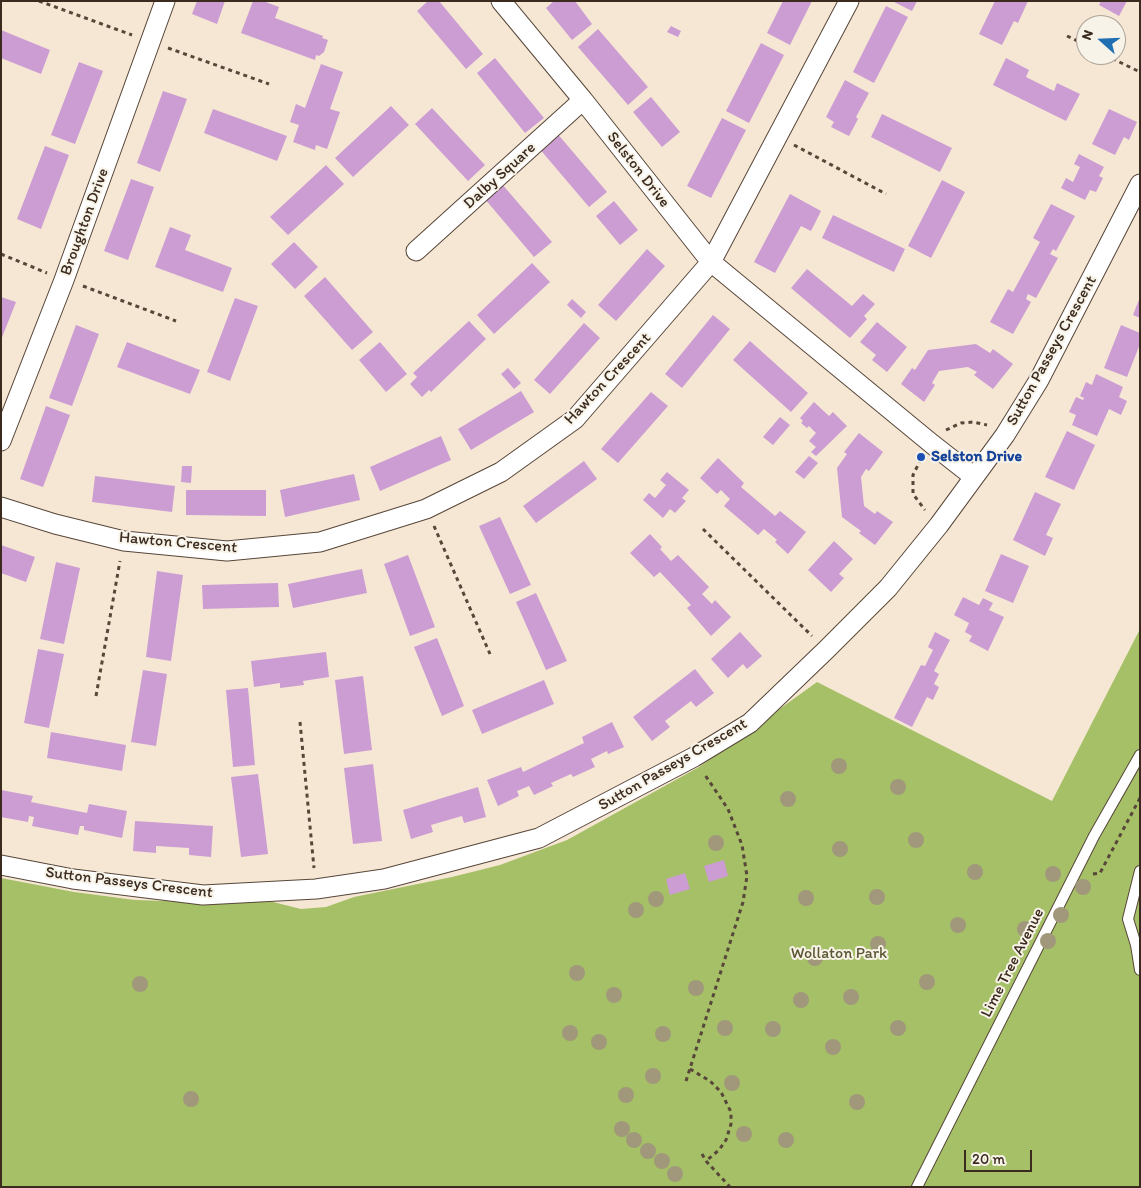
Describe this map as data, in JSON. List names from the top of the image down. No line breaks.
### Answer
{"streets":{"street":["Selston Drive","Dalby Square","Broughton Drive","Sutton Passeys Crescent","Hawton Crescent"],"lane":["Lime Tree Avenue"]},"crossings":[["Selston Drive","Dalby Square"],["Selston Drive","Sutton Passeys Crescent"],["Selston Drive","Hawton Crescent"]],"parks":["Wollaton Park"],"places":["Selston Drive"],"scale_bar":"20 m","north":"left"}
